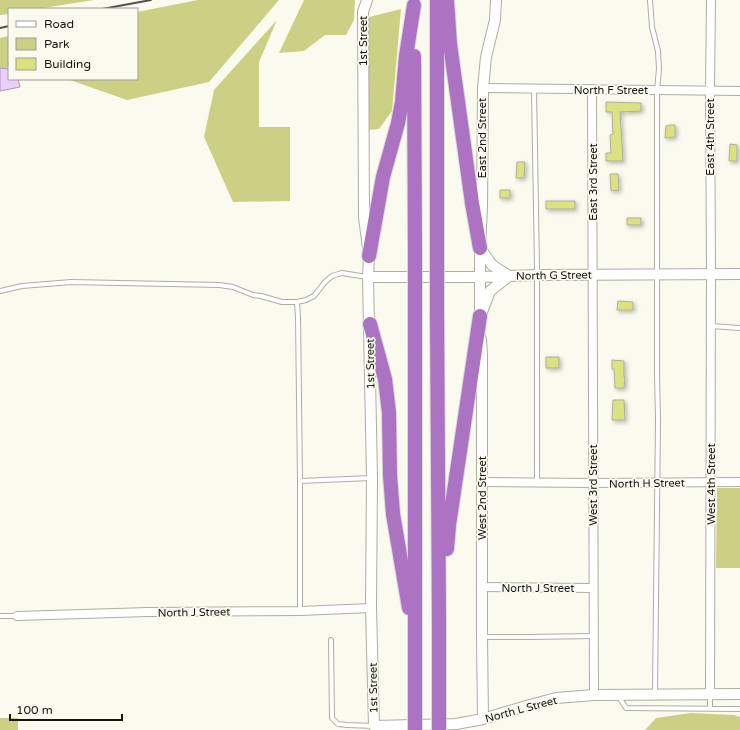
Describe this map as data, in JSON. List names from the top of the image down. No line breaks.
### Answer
{"streets":{"street":["1st Street","North F Street","East 4th Street","East 2nd Street","East 3rd Street","North G Street","North H Street","West 4th Street","West 3rd Street","West 2nd Street","North J Street","North L Street"]},"crossings":[["1st Street","North G Street"],["1st Street","North J Street"],["1st Street","North L Street"],["North F Street","East 4th Street"],["North F Street","East 2nd Street"],["North F Street","East 3rd Street"],["East 4th Street","North G Street"],["East 4th Street","West 4th Street"],["East 2nd Street","North G Street"],["East 2nd Street","West 2nd Street"],["East 3rd Street","North G Street"],["East 3rd Street","West 3rd Street"],["North G Street","West 4th Street"],["North G Street","West 3rd Street"],["North G Street","West 2nd Street"],["North H Street","West 4th Street"],["North H Street","West 3rd Street"],["North H Street","West 2nd Street"],["West 4th Street","North L Street"],["West 3rd Street","North J Street"],["West 3rd Street","North L Street"],["West 2nd Street","North J Street"],["West 2nd Street","North L Street"]],"legend":["Road","Park","Building"],"scale_bar":"100 m"}
